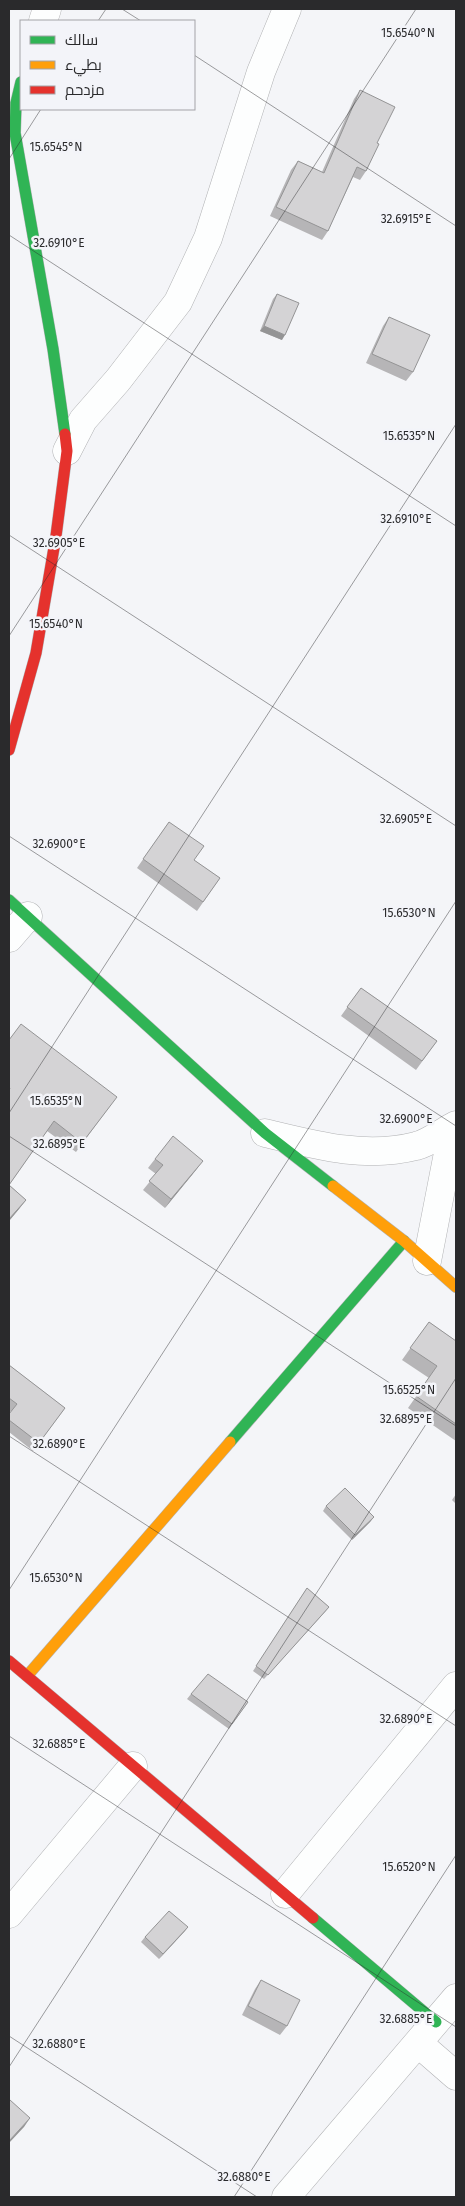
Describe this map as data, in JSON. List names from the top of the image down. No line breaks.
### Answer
{"legend":["سالك","بطيء","مزدحم"],"coordinates":["15.6540°N","15.6545°N","32.6915°E","32.6910°E","15.6535°N","32.6905°E","32.6900°E","15.6530°N","32.6895°E","15.6525°N","32.6890°E","32.6885°E","15.6520°N","32.6880°E"]}
